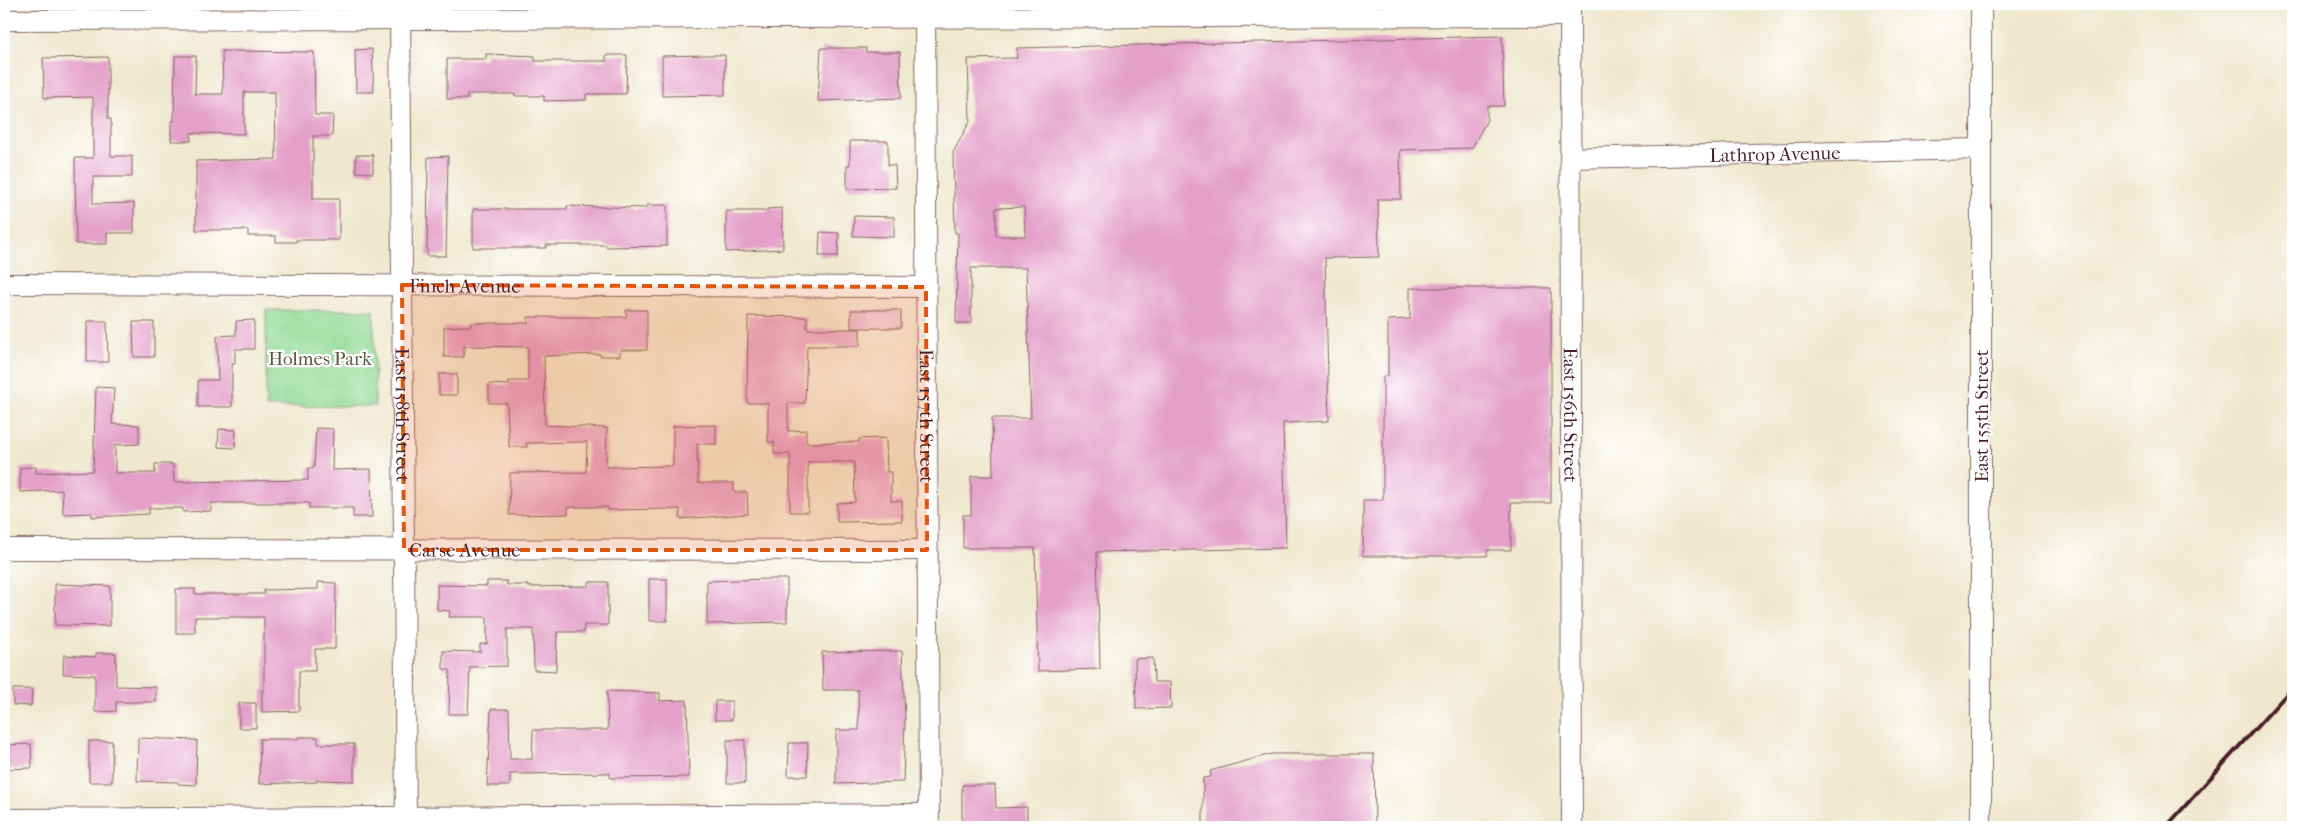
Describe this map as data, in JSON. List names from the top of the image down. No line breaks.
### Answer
{"streets":{"street":["Lathrop Avenue","Finch Avenue","East 156th Street","East 158th Street","East 157th Street","East 155th Street","Carse Avenue"]},"crossings":[["Lathrop Avenue","East 156th Street"],["Lathrop Avenue","East 155th Street"],["Finch Avenue","East 158th Street"],["Finch Avenue","East 157th Street"],["East 158th Street","Carse Avenue"],["East 157th Street","Carse Avenue"]],"parks":["Holmes Park"]}
